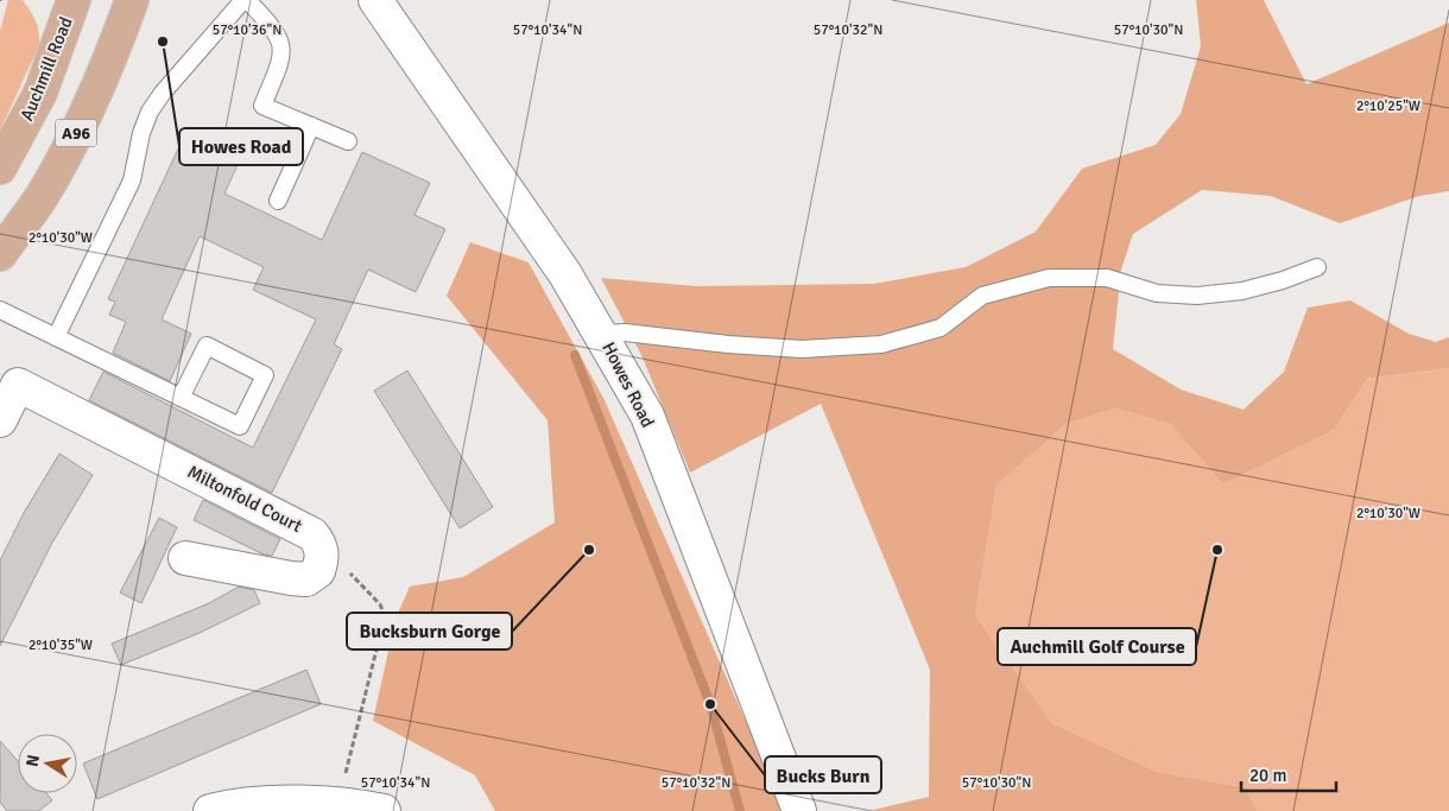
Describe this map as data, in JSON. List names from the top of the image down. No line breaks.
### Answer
{"streets":{"main road":["Auchmill Road","A96"],"street":["Howes Road","Miltonfold Court"]},"places":["Howes Road","Bucksburn Gorge","Auchmill Golf Course","Bucks Burn"],"scale_bar":"20 m","north":"left","coordinates":["57°10'36\"N","57°10'34\"N","57°10'32\"N","57°10'30\"N","2°10'25\"W","2°10'30\"W","2°10'35\"W"]}
